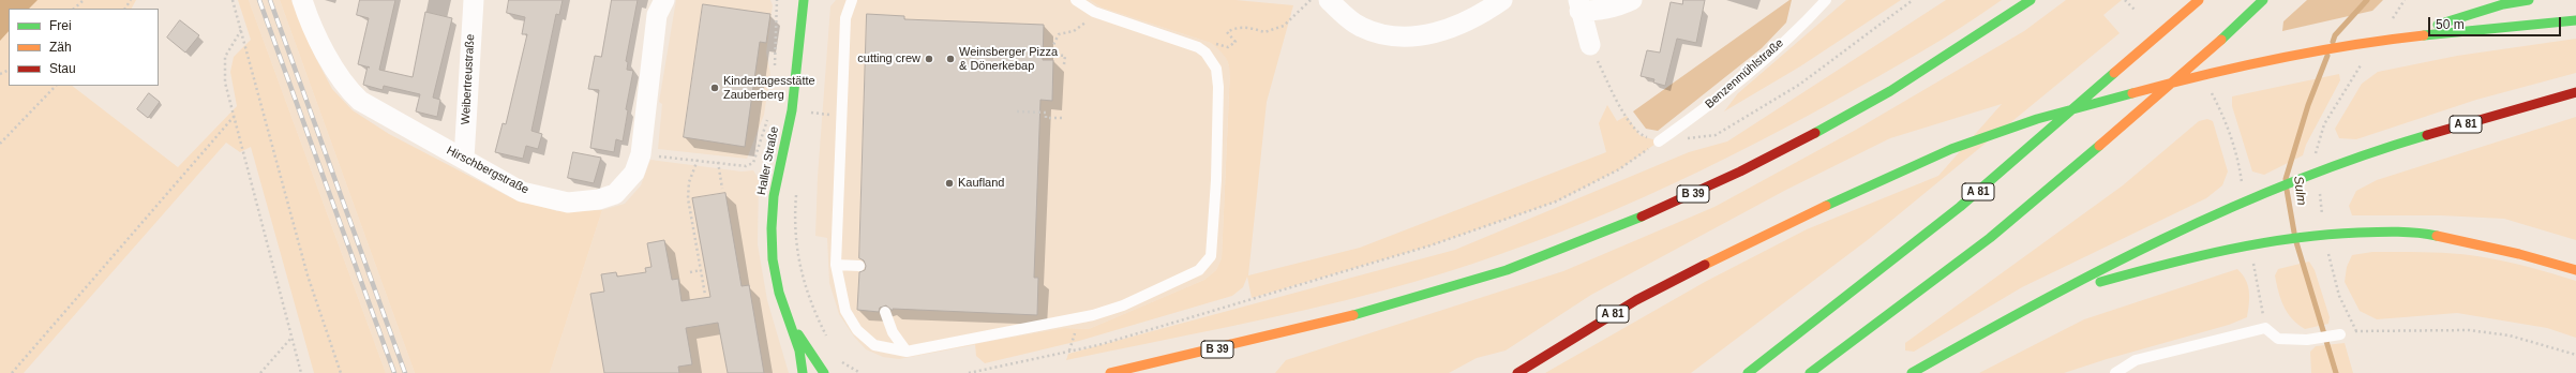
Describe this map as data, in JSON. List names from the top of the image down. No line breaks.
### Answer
{"streets":{"main road":["A 81","Haller Straße","B 39"],"street":["Weibertreustraße","Hirschbergstraße"],"lane":["Benzenmühlstraße"]},"crossings":[["Weibertreustraße","Hirschbergstraße"]],"water":["Sulm"],"places":["cutting crew","Weinsberger Pizza & Dönerkebap","Kindertagesstätte Zauberberg","Kaufland"],"legend":["Frei","Zäh","Stau"],"scale_bar":"50 m"}
